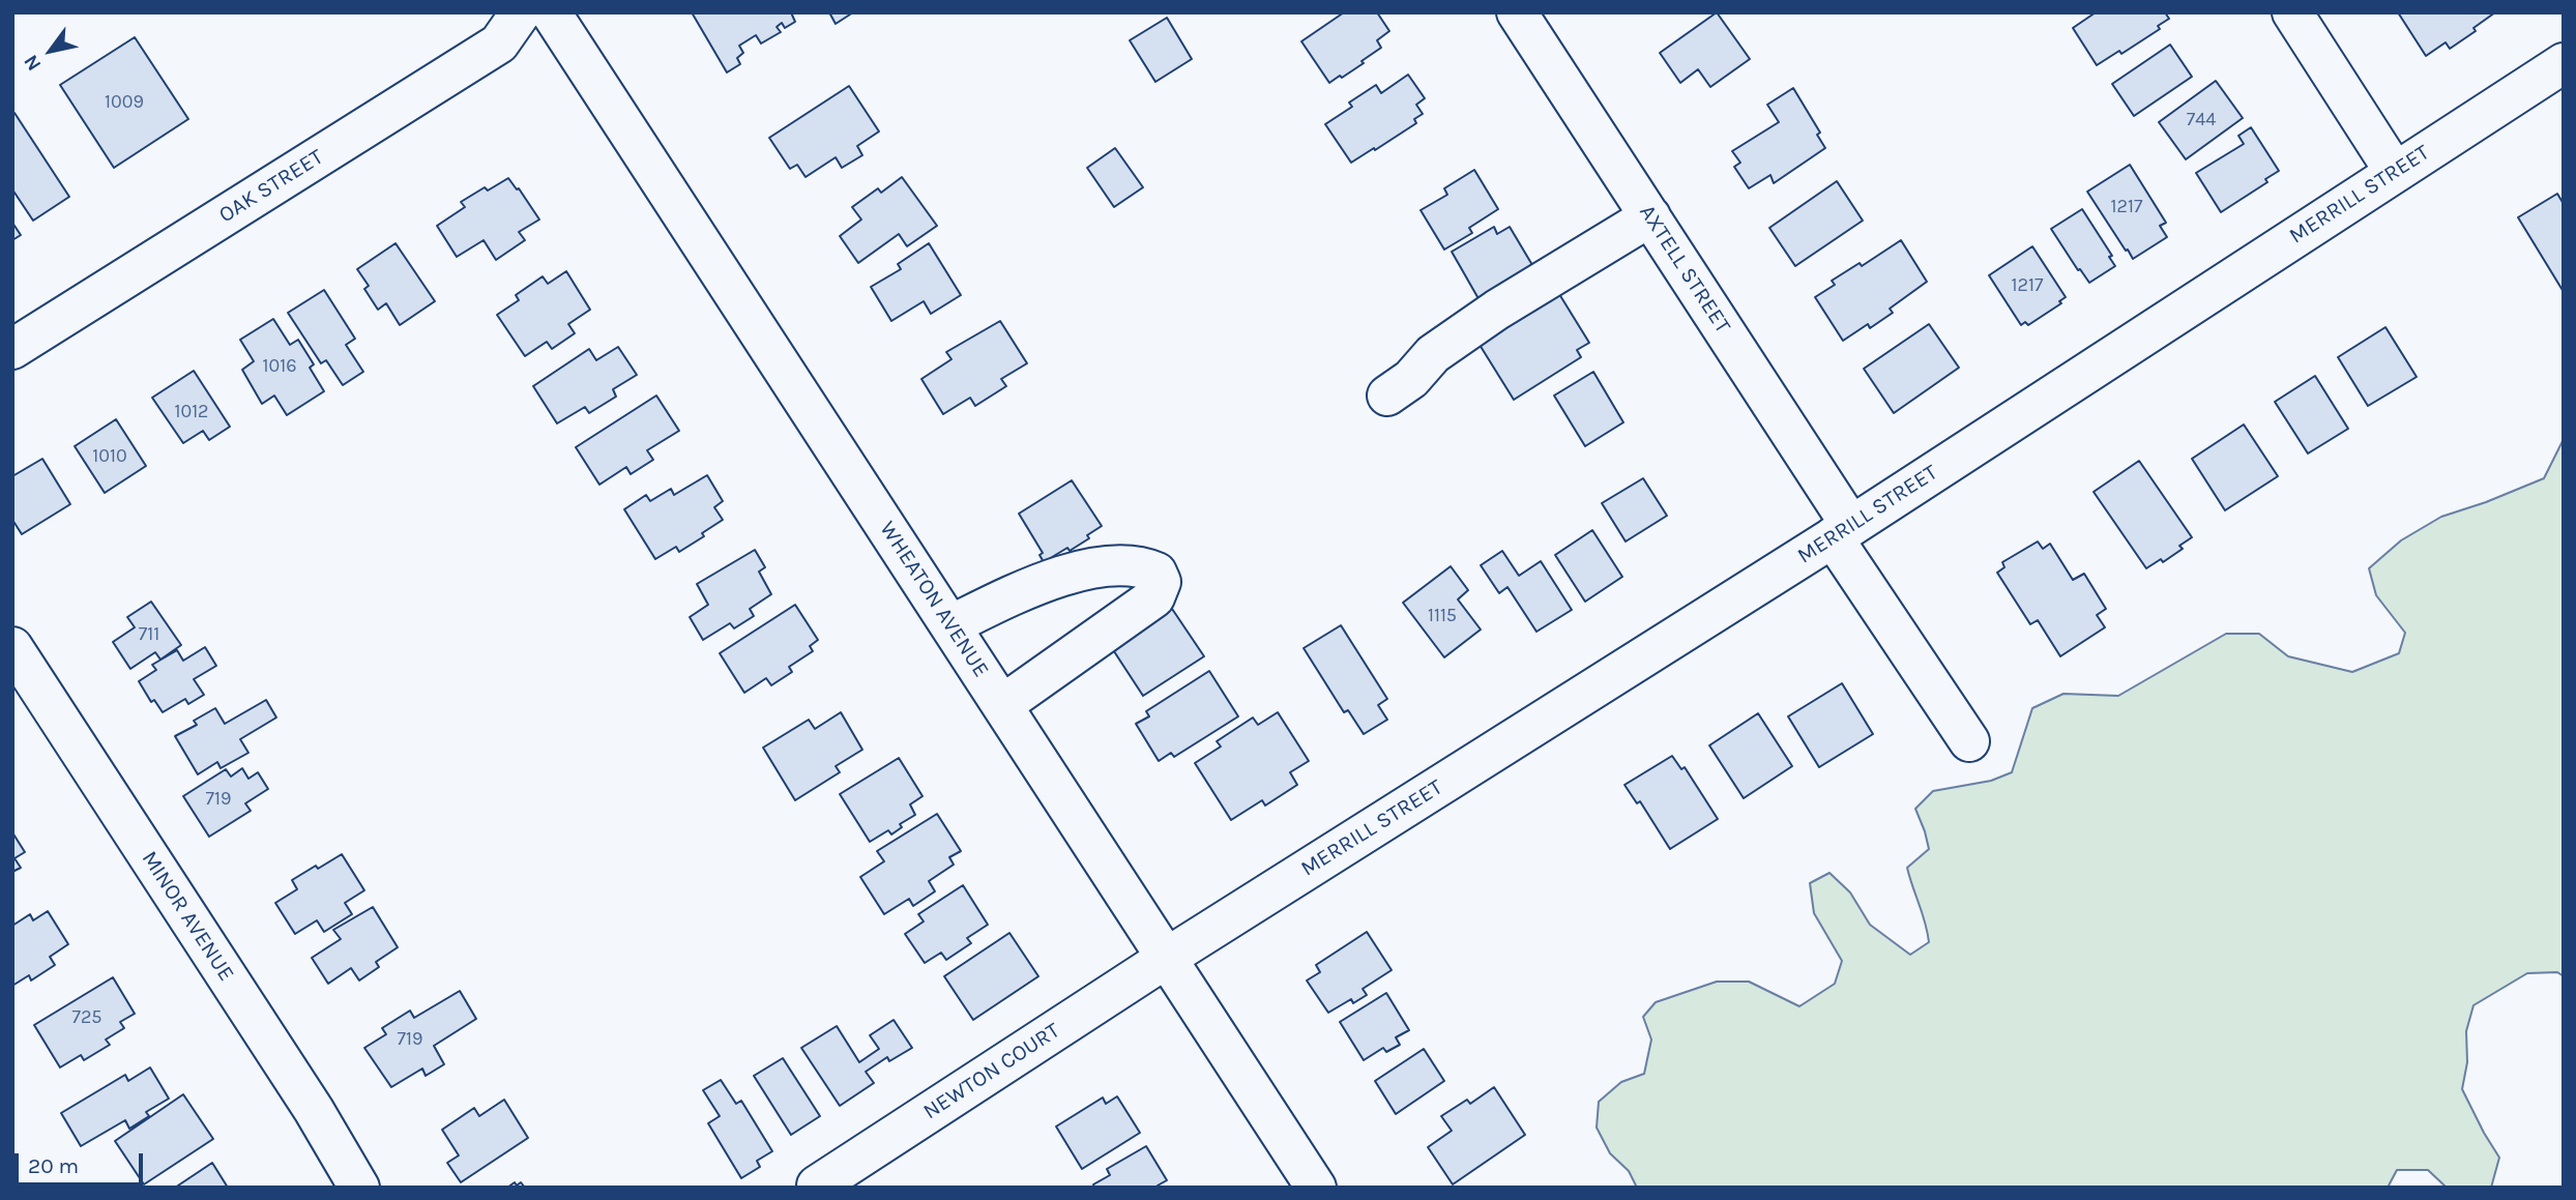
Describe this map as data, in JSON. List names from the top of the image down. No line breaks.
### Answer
{"streets":{"street":["OAK STREET","MERRILL STREET","AXTELL STREET","WHEATON AVENUE","MINOR AVENUE","NEWTON COURT"]},"crossings":[["MERRILL STREET","AXTELL STREET"],["MERRILL STREET","WHEATON AVENUE"],["MERRILL STREET","NEWTON COURT"],["WHEATON AVENUE","NEWTON COURT"]],"house_numbers":["1009","744","1217","1217","1016","1012","1010","1115","711","719","725","719"],"scale_bar":"20 m","north":"bottom left"}
